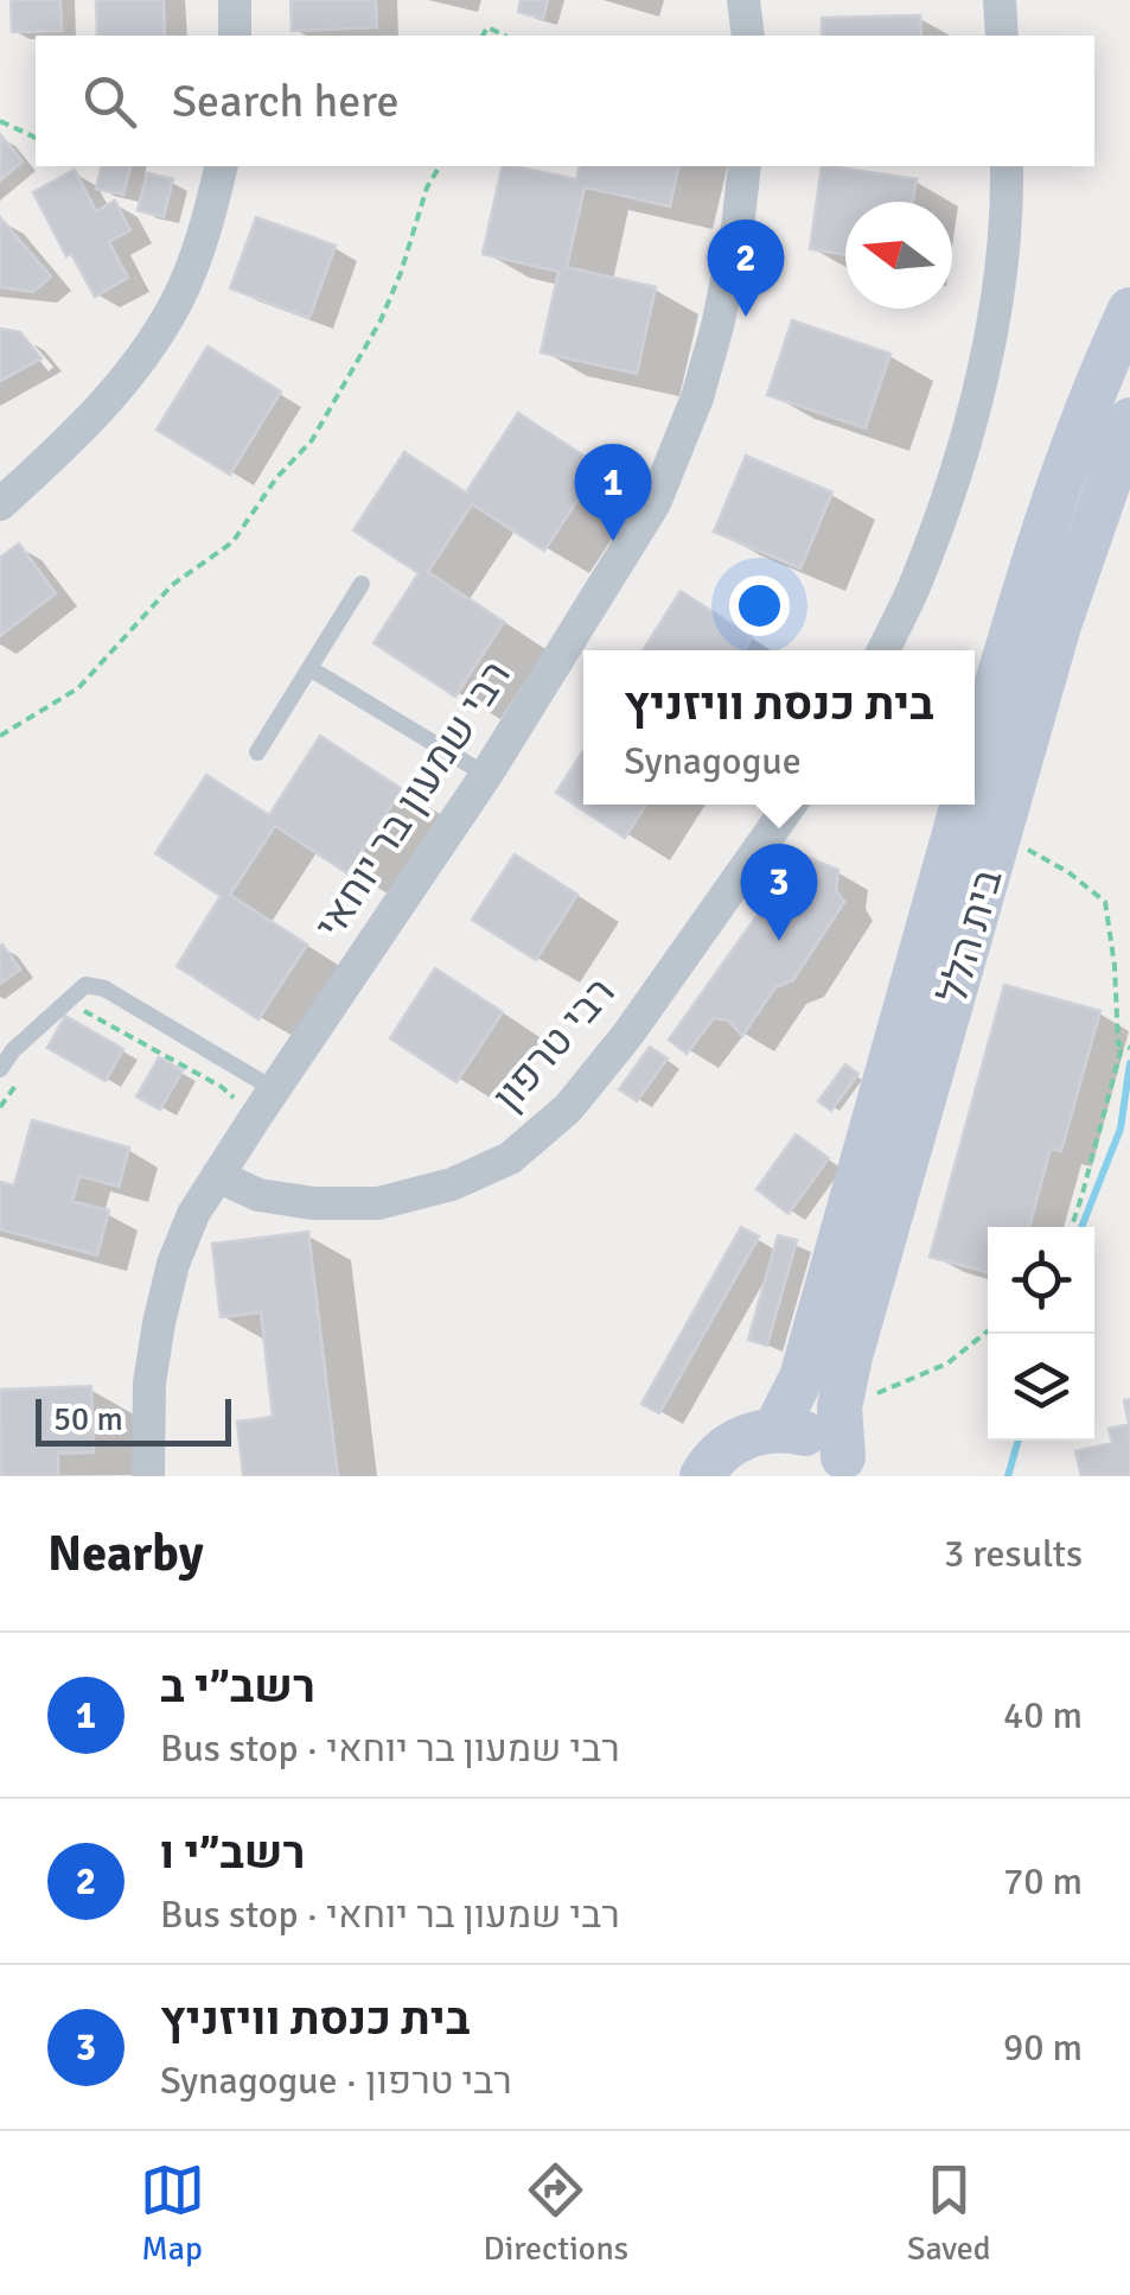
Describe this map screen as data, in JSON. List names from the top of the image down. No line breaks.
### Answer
{"streets":{"street":["רבי שמעון בר יוחאי","בית הלל","רבי טרפון"]},"crossings":[["רבי שמעון בר יוחאי","רבי טרפון"]],"scale_bar":"50 m","north":"left","page":{"search":"Search here","pins":["2","1","3"],"popup":["בית כנסת וויזניץ","Synagogue"],"scale":"50 m","heading":["Nearby","3 results"],"list":[{"mark":"1","name":"רשב״י ב","note":"Bus stop · רבי שמעון בר יוחאי","value":"40 m"},{"mark":"2","name":"רשב״י ו","note":"Bus stop · רבי שמעון בר יוחאי","value":"70 m"},{"mark":"3","name":"בית כנסת וויזניץ","note":"Synagogue · רבי טרפון","value":"90 m"}],"nav":["Map","Directions","Saved"]}}
